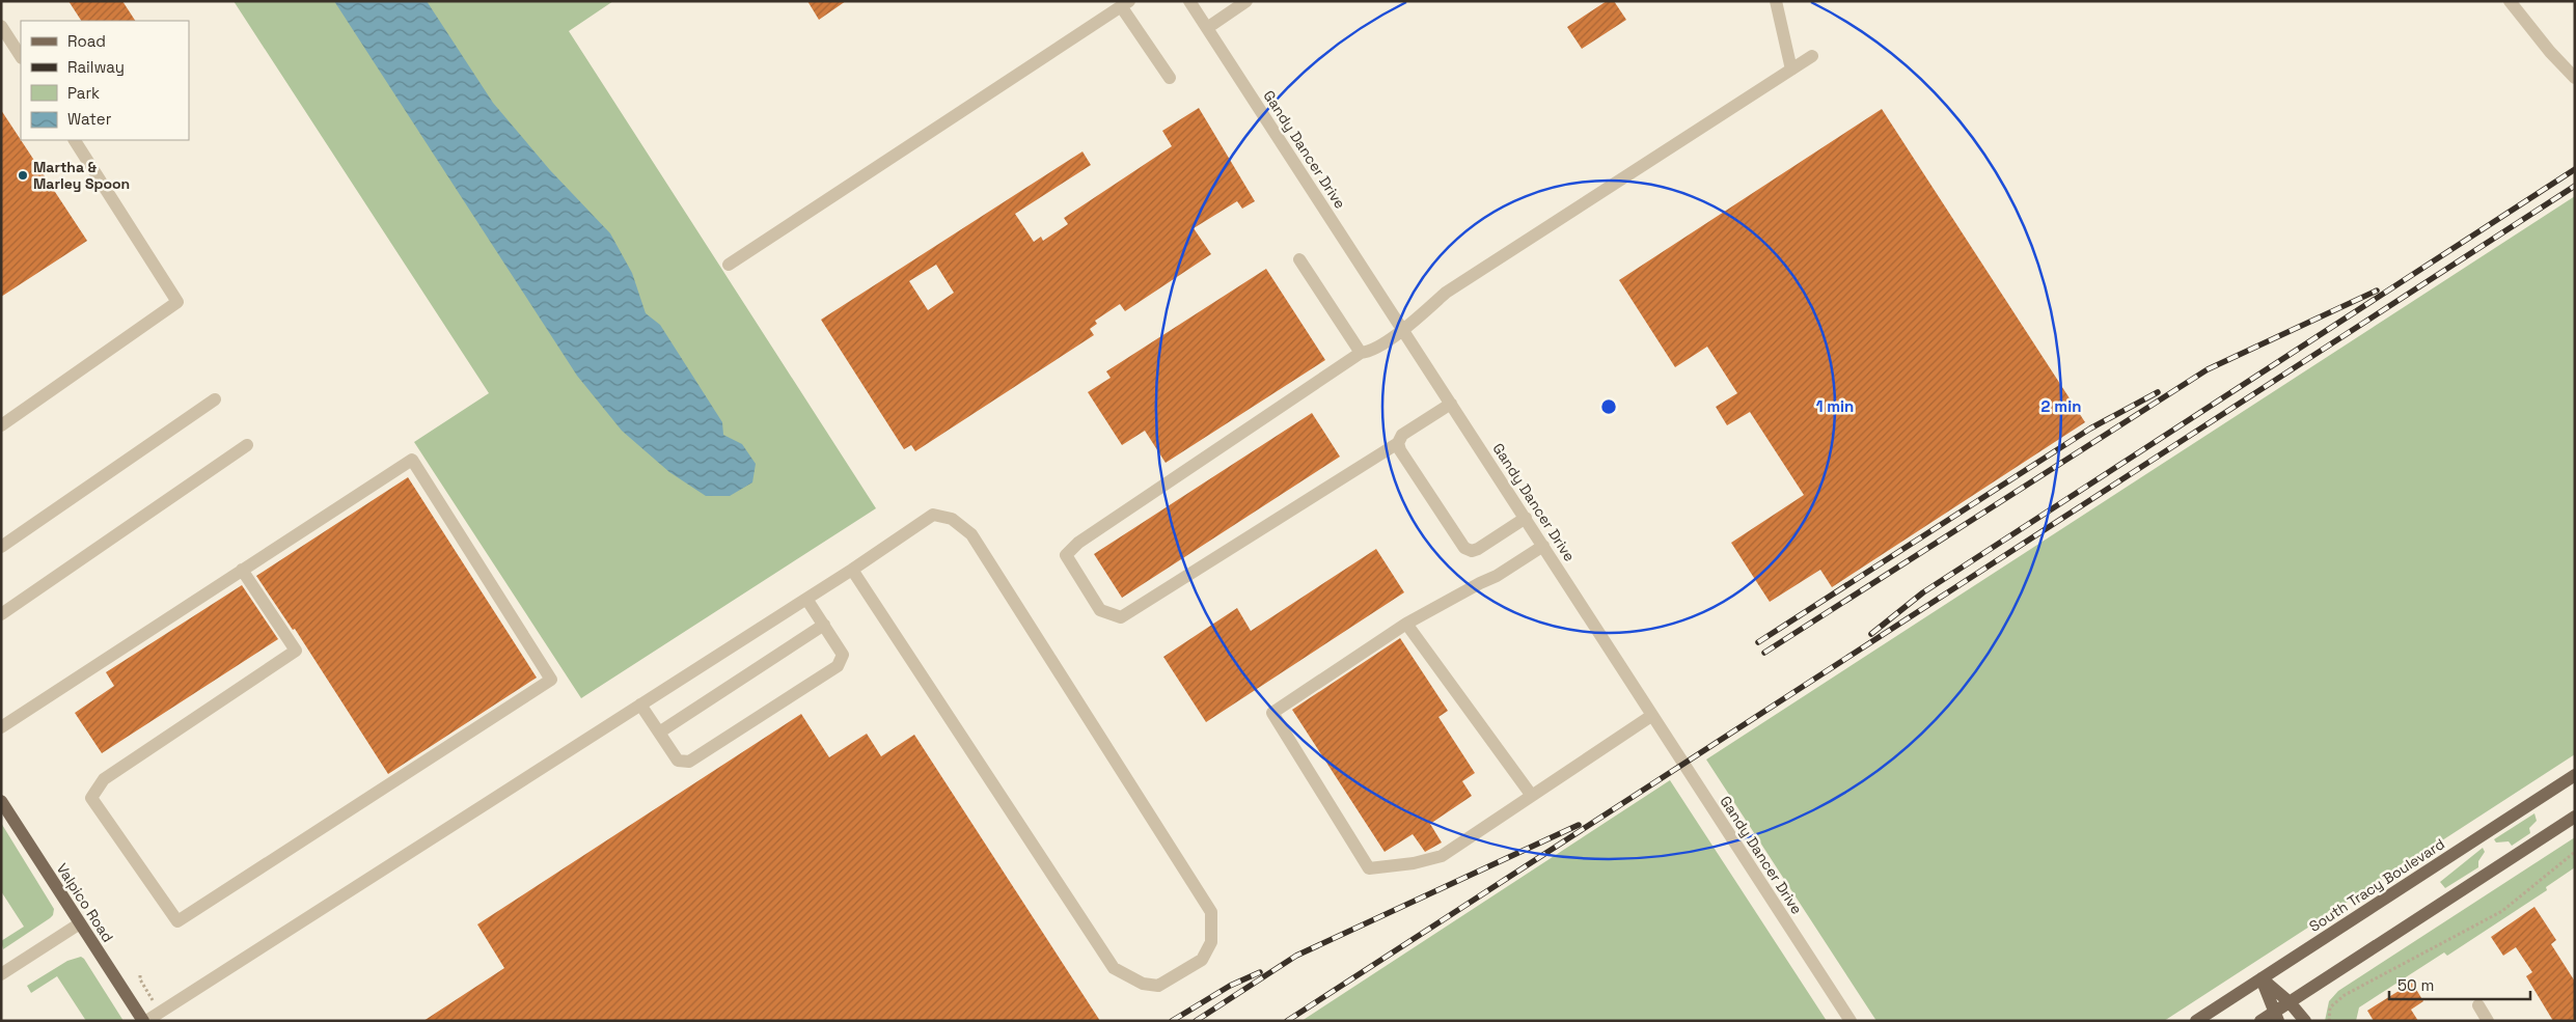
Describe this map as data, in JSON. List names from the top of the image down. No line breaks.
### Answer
{"streets":{"main road":["South Tracy Boulevard","Valpico Road"],"street":["Gandy Dancer Drive"]},"places":["Martha & Marley Spoon"],"legend":["Road","Railway","Park","Water"],"scale_bar":"50 m","rings":["1 min","2 min"]}
